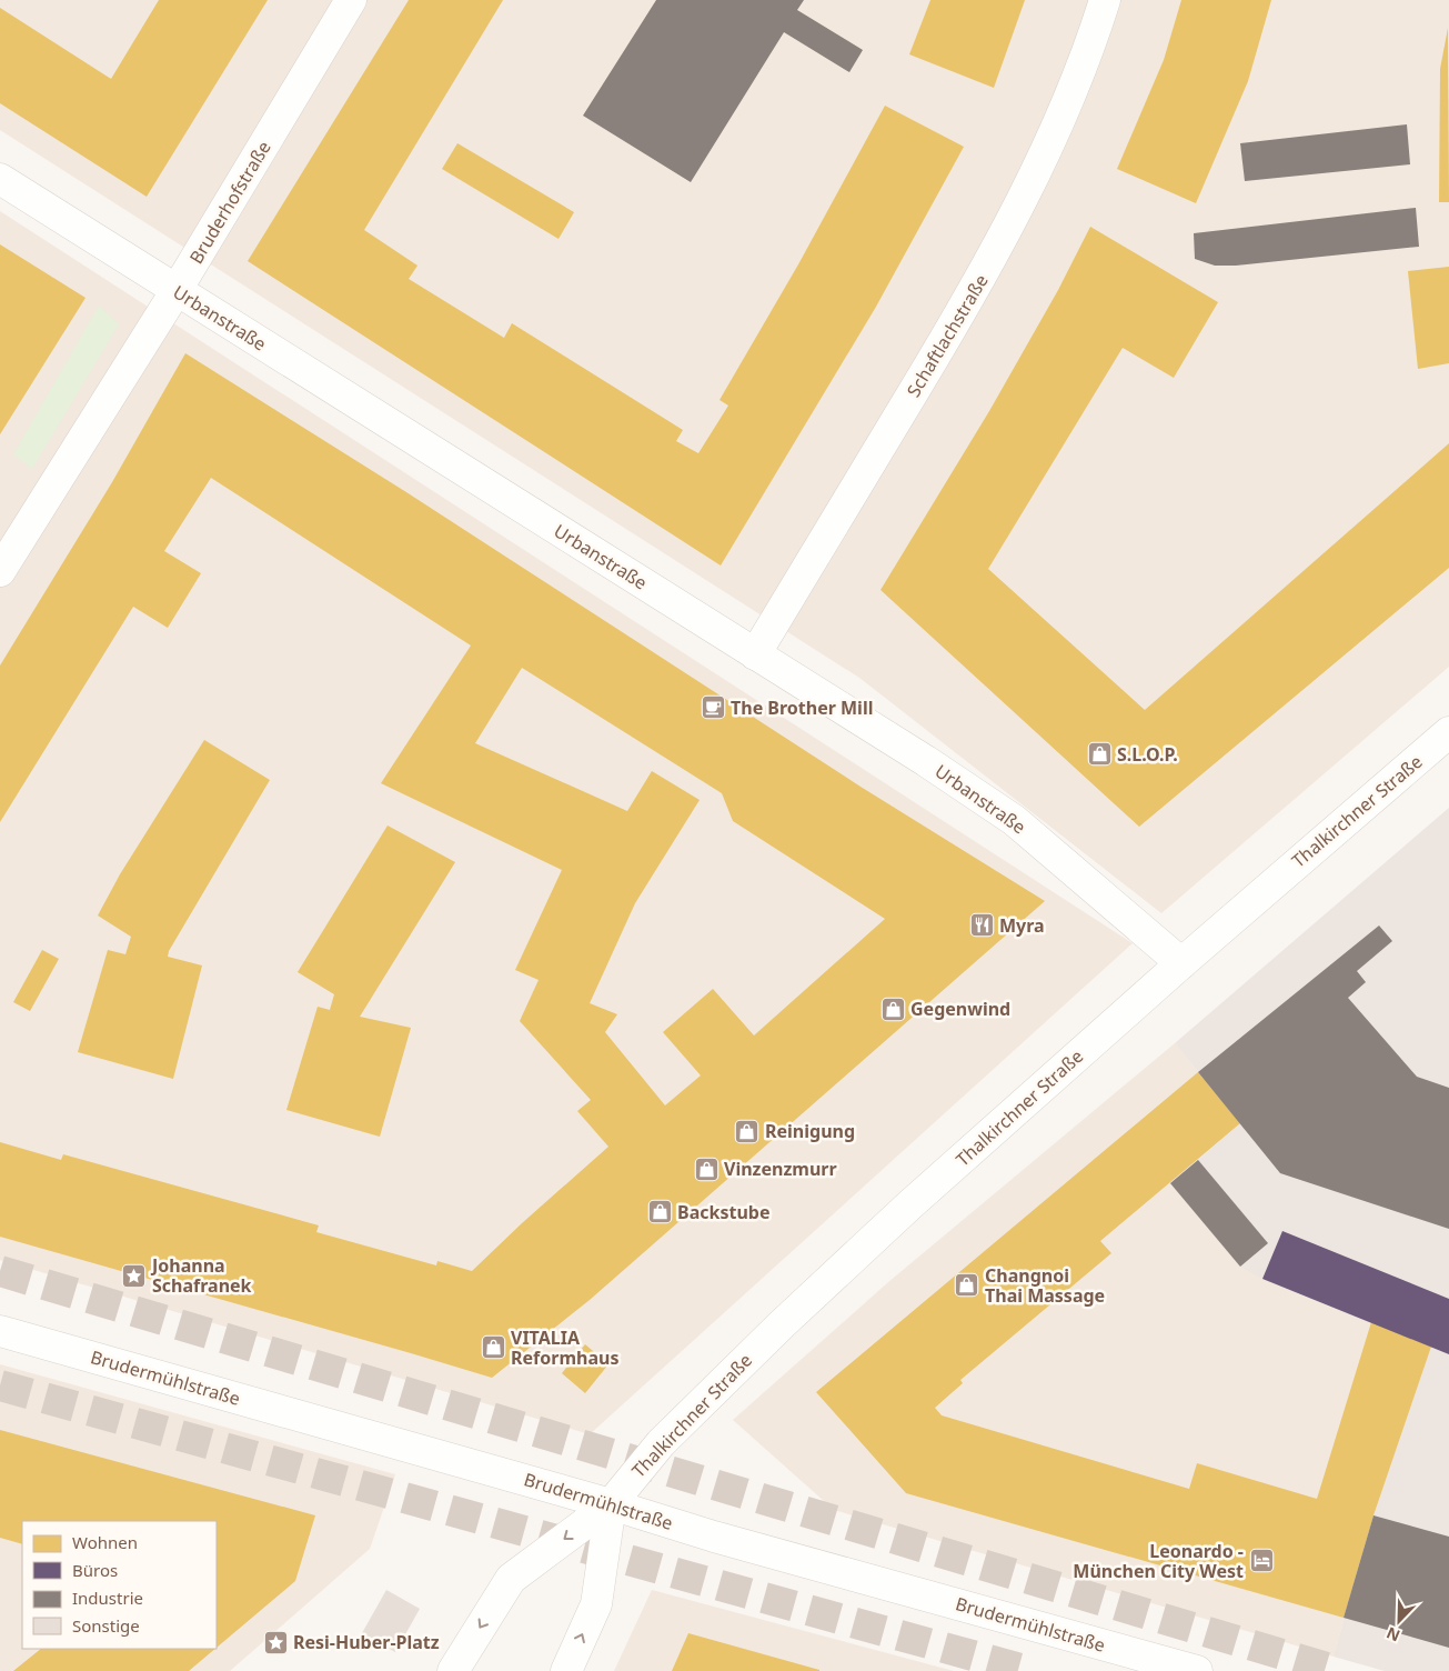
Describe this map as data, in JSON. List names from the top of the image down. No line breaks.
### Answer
{"streets":{"street":["Bruderhofstraße","Urbanstraße","Schaftlachstraße","Thalkirchner Straße","Brudermühlstraße"]},"crossings":[["Bruderhofstraße","Urbanstraße"],["Urbanstraße","Schaftlachstraße"],["Urbanstraße","Thalkirchner Straße"],["Thalkirchner Straße","Brudermühlstraße"]],"places":{"cafe":["The Brother Mill"],"shop":["S.L.O.P.","Gegenwind","Reinigung","Vinzenzmurr","Backstube","Changnoi Thai Massage","VITALIA Reformhaus"],"restaurant":["Myra"],"place":["Johanna Schafranek","Resi-Huber-Platz"],"hotel":["Leonardo - München City West"]},"legend":["Wohnen","Büros","Industrie","Sonstige"],"north":"bottom left"}
